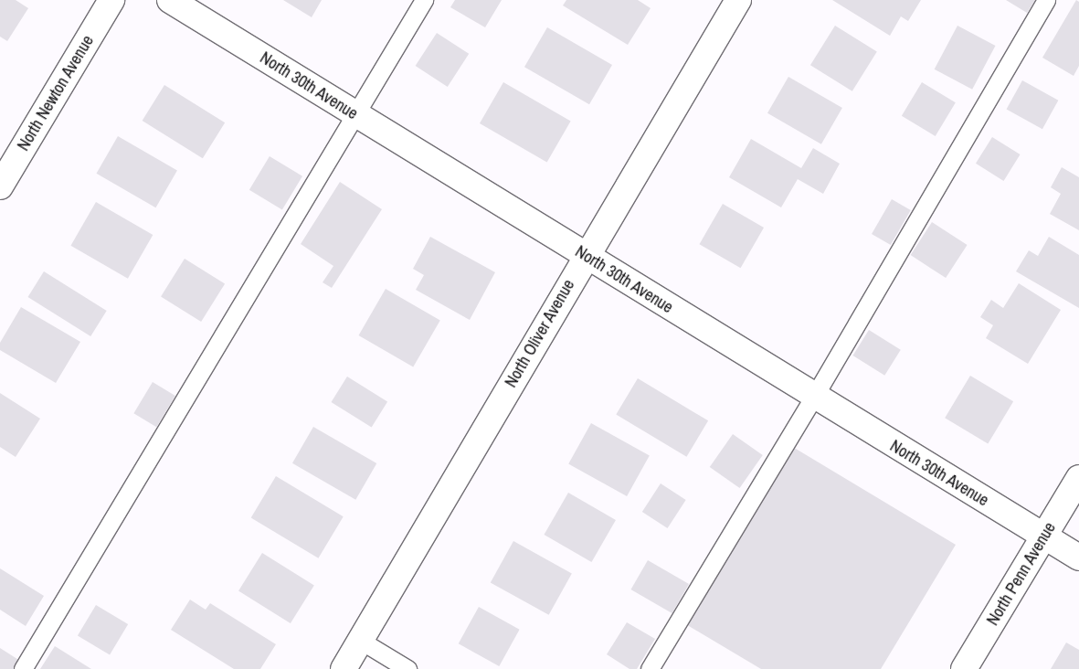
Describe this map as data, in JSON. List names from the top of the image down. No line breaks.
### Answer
{"streets":{"street":["North 30th Avenue","North Newton Avenue","North Oliver Avenue","North Penn Avenue"]},"crossings":[["North 30th Avenue","North Oliver Avenue"],["North 30th Avenue","North Penn Avenue"]]}
